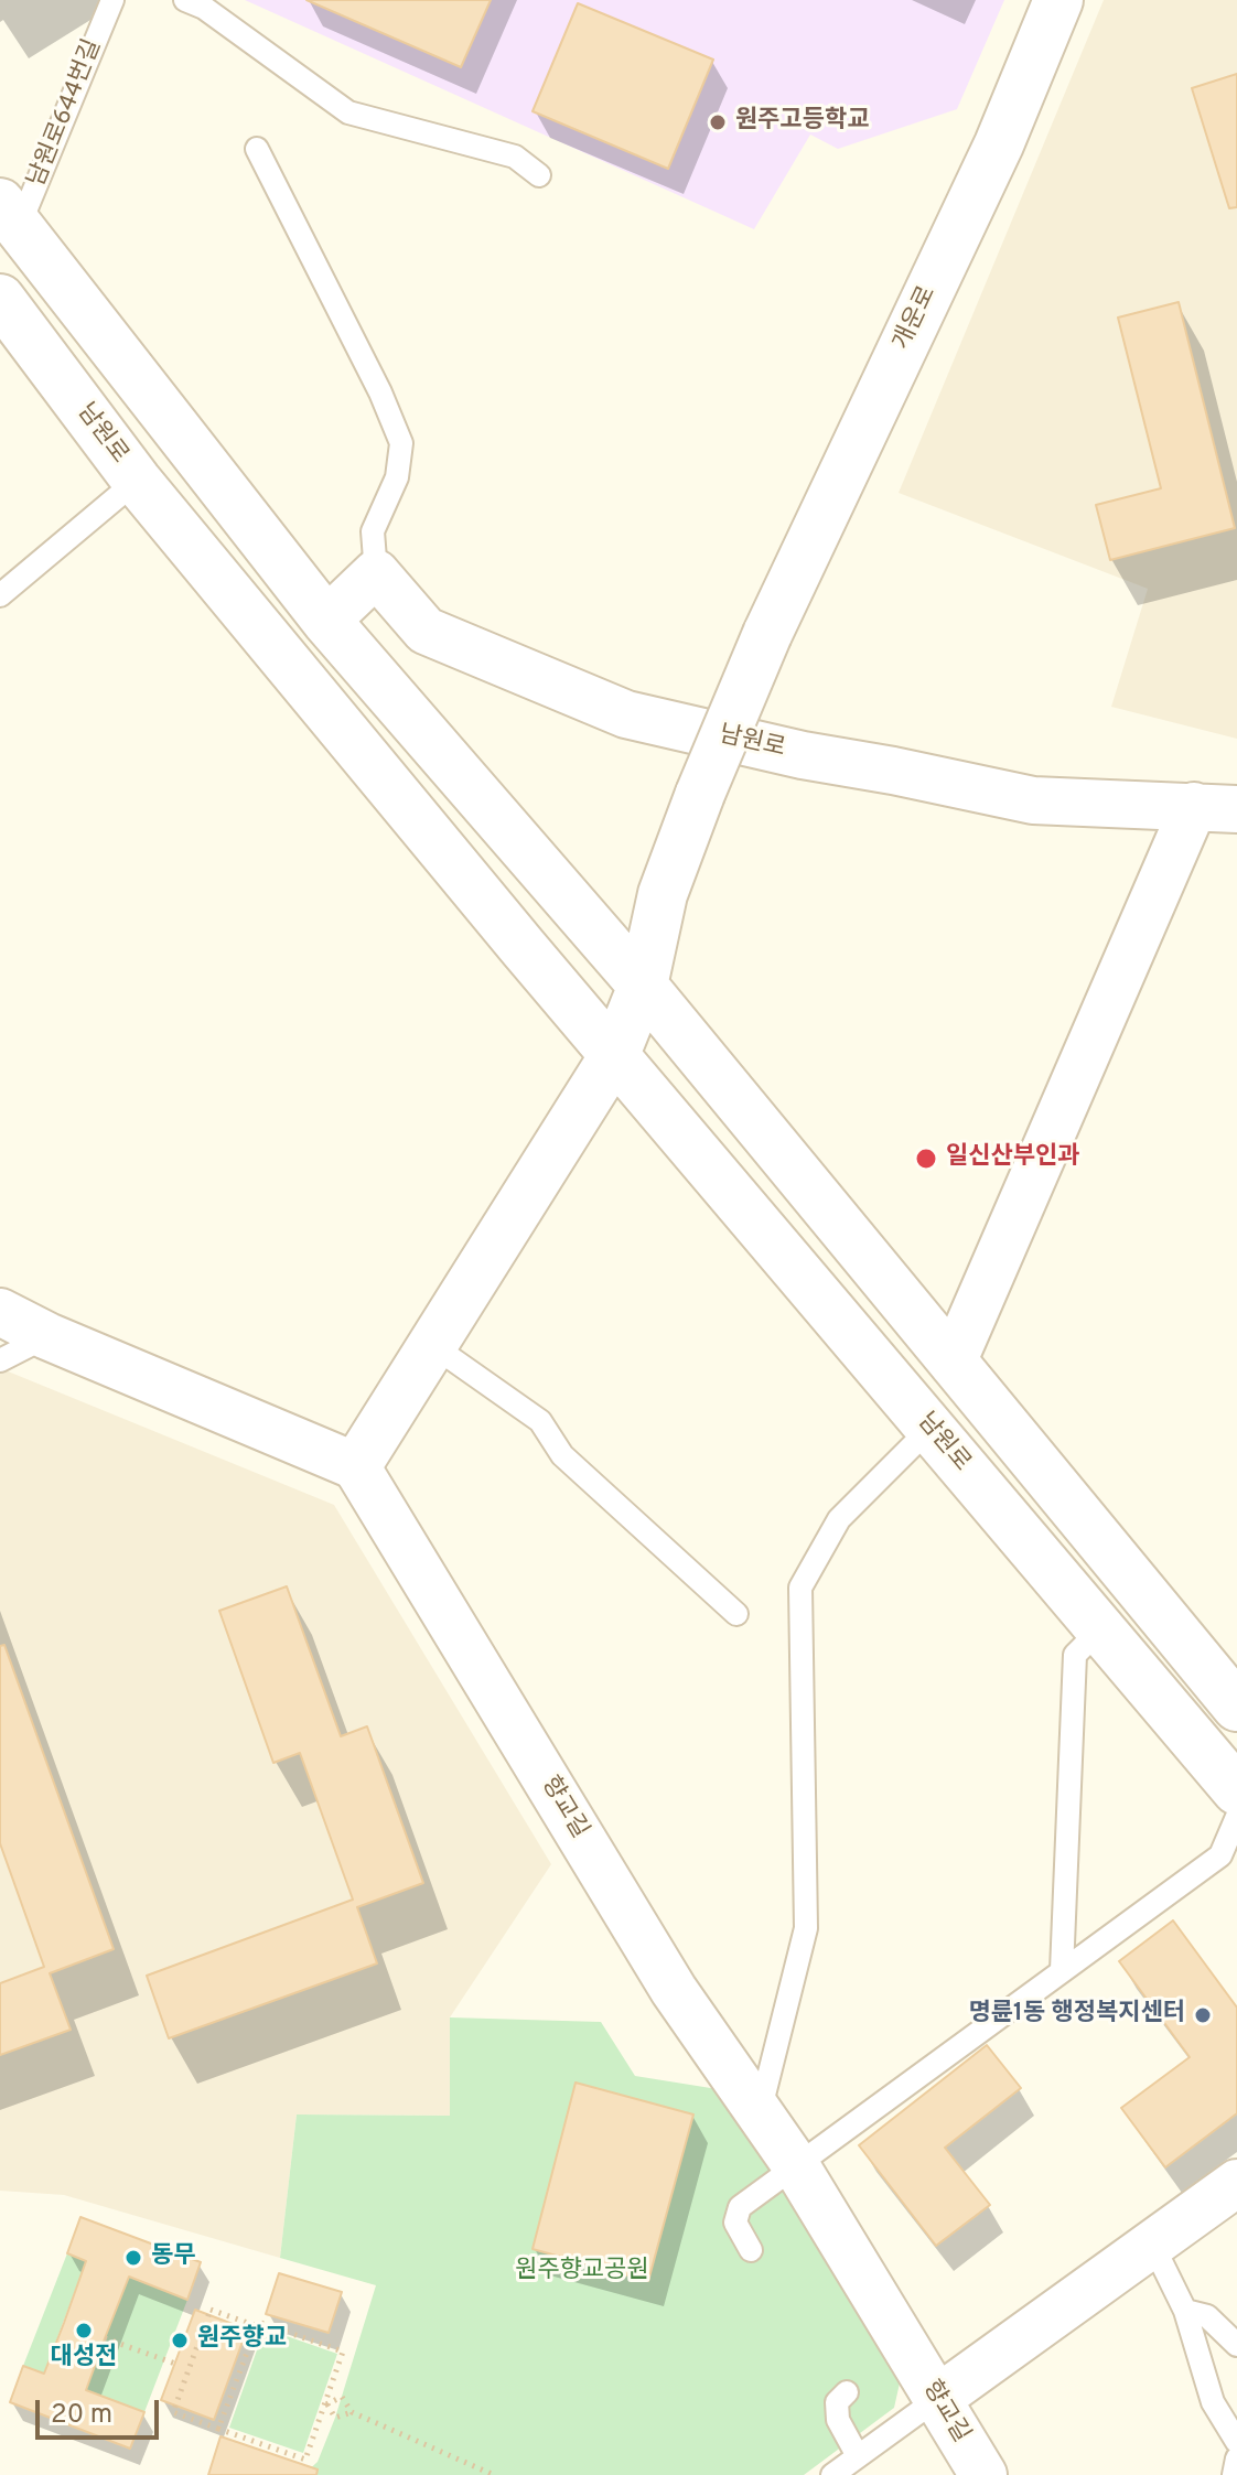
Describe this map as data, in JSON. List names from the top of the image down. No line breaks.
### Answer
{"streets":{"street":["개운로","남원로","향교길"],"lane":["남원로644번길"]},"parks":["원주향교공원"],"places":["원주고등학교","일신산부인과","명륜1동 행정복지센터","동무","대성전","원주향교"],"scale_bar":"20 m"}
